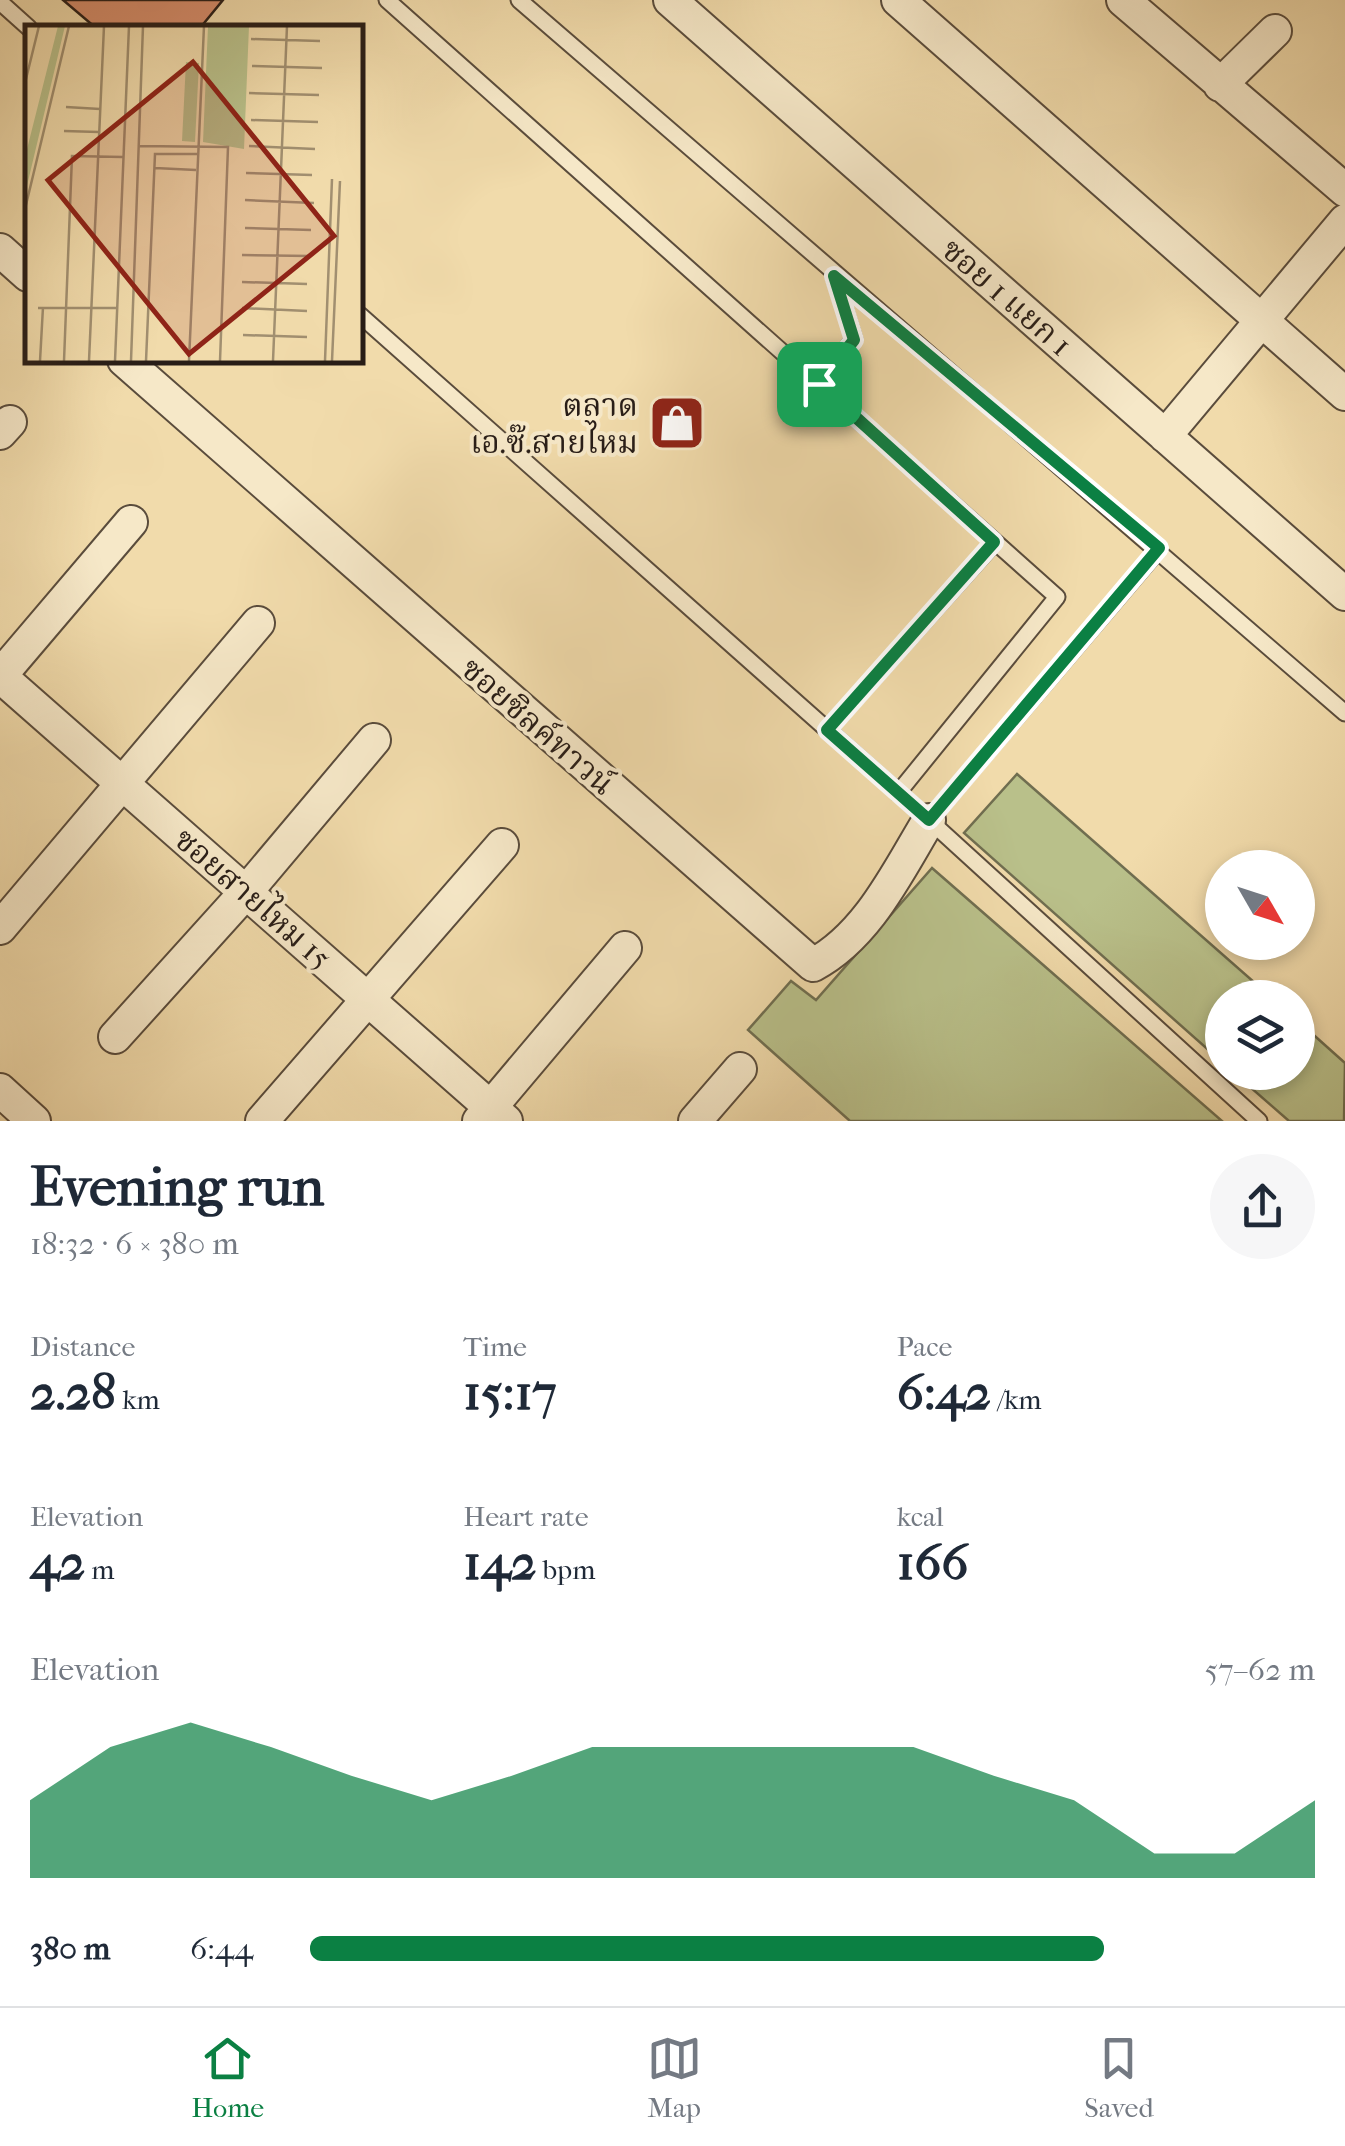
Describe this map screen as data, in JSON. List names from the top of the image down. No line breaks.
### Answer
{"streets":{"street":["ซอย 1 แยก 1","ซอยซิลค์ทาวน์","ซอยสายไหม 15"]},"places":{"shop":["ตลาด เอ.ซ๊.สายไหม"]},"north":"bottom right","page":{"heading":["Evening run","18:32 · 6 × 380 m"],"stats":[["Distance","2.28 km"],["Time","15:17"],["Pace","6:42 /km"],["Elevation","42 m"],["Heart rate","142 bpm"],["kcal","166"]],"chart":["Elevation","57–62 m"],"list":[{"name":"380 m","note":"6:44"}],"tabs":["Home","Map","Saved"]}}
